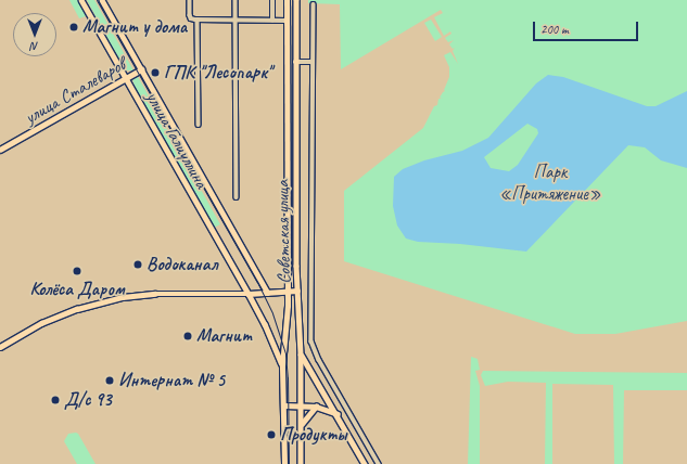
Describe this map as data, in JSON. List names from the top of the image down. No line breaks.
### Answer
{"streets":{"main road":["улица Сталеваров","улица Галиуллина","Советская улица"]},"crossings":[["улица Сталеваров","улица Галиуллина"],["улица Галиуллина","Советская улица"]],"parks":["Парк «Притяжение»"],"places":["Магнит у дома","ГПК \"Лесопарк\"","Водоканал","Колёса Даром","Магнит","Интернат № 5","Д/с 93","Продукты"],"scale_bar":"200 m","north":"bottom"}
